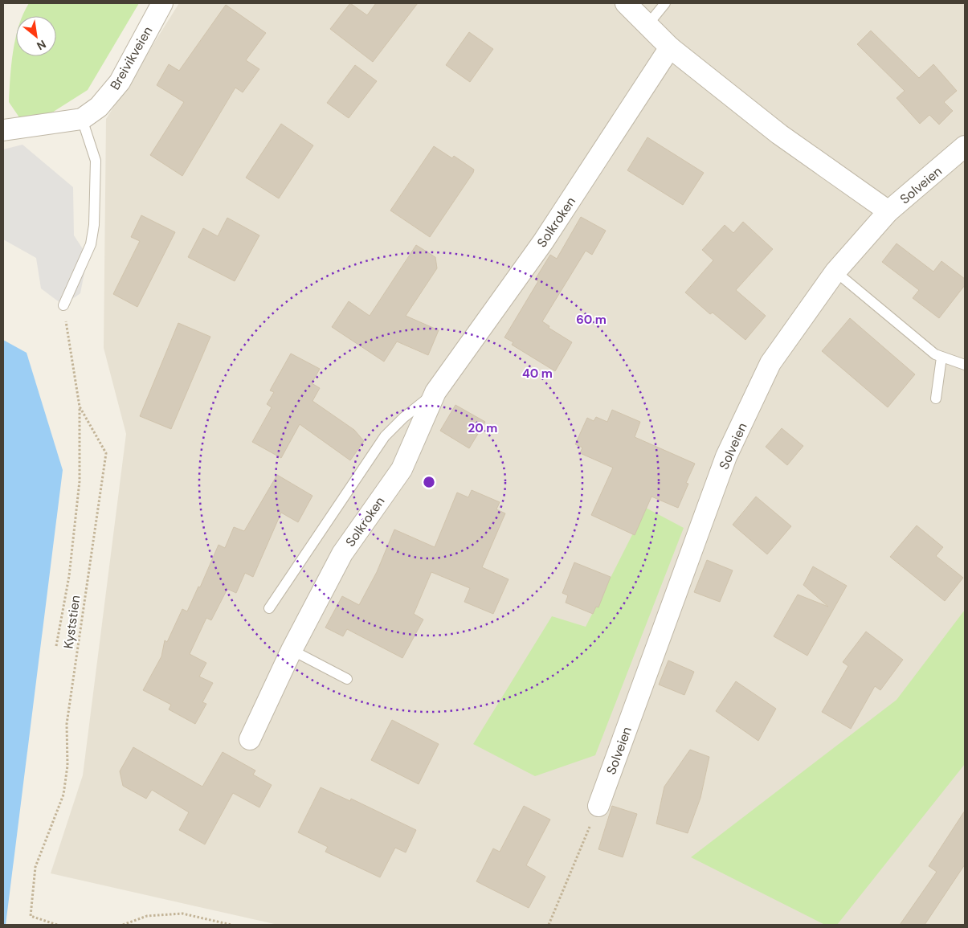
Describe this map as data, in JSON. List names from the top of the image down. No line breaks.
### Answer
{"streets":{"street":["Breivikveien","Solveien","Solkroken"],"path":["Kyststien"]},"north":"bottom right","rings":["60 m","40 m","20 m"]}
